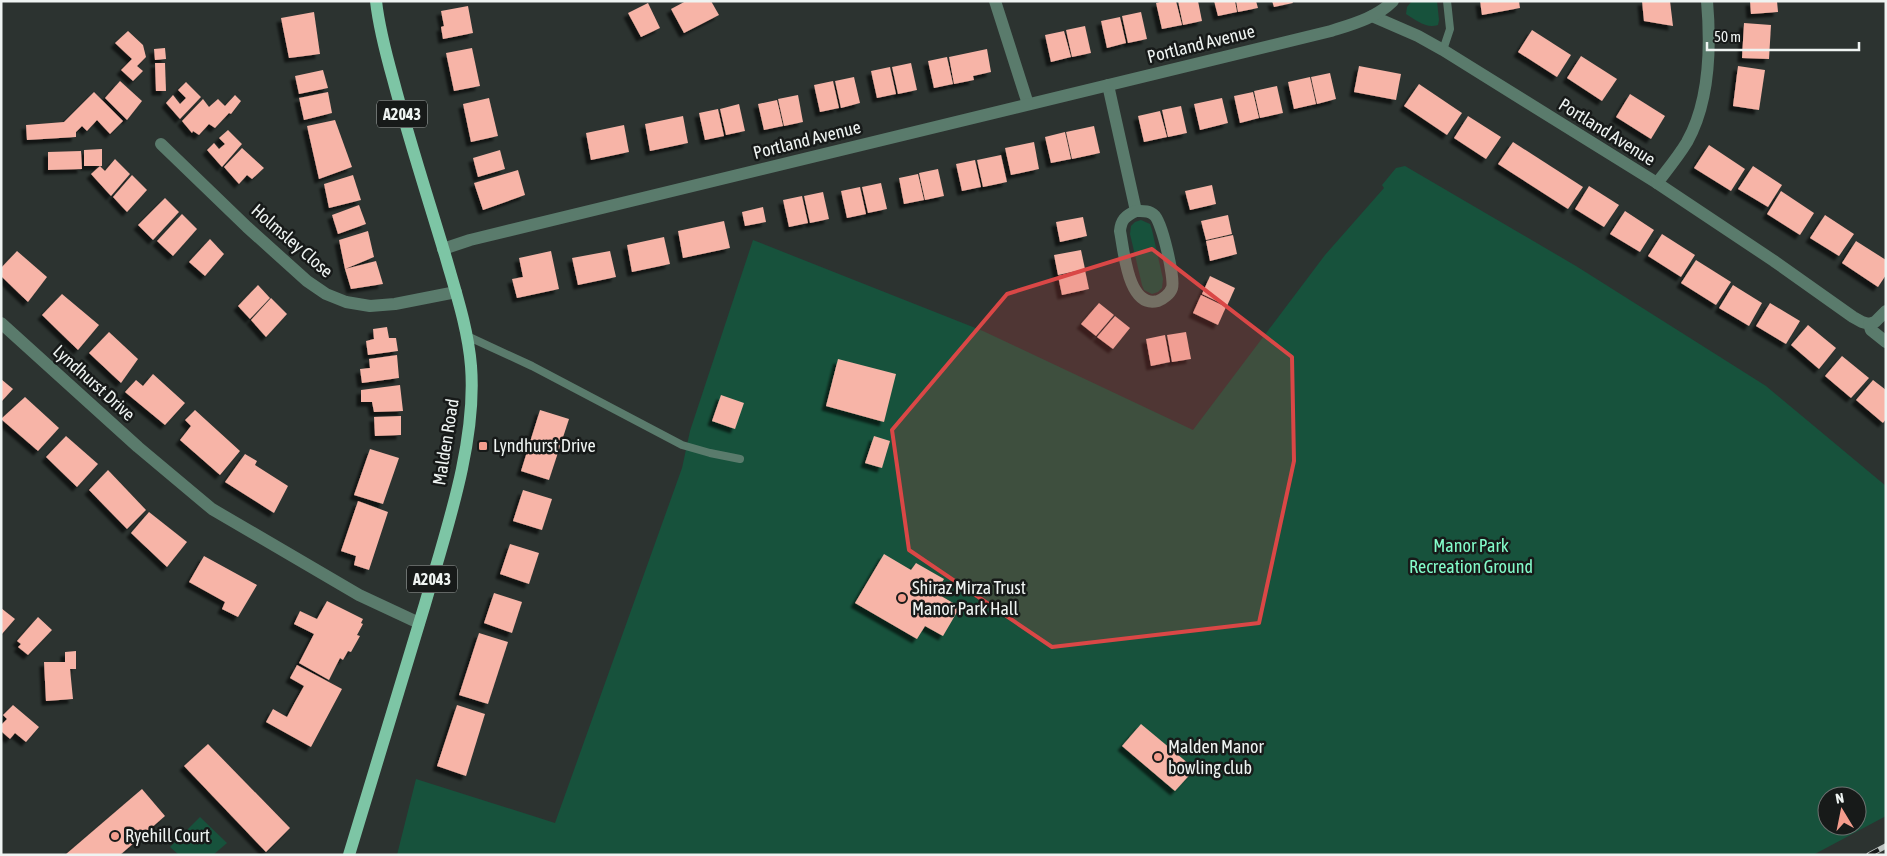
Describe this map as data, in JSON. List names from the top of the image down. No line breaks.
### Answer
{"streets":{"main road":["A2043","Malden Road"],"street":["Portland Avenue","Holmsley Close","Lyndhurst Drive"]},"crossings":[["Portland Avenue","Malden Road"],["Holmsley Close","Malden Road"],["Lyndhurst Drive","Malden Road"]],"parks":["Manor Park Recreation Ground"],"places":{"transit":["Lyndhurst Drive"],"other":["Shiraz Mirza Trust Manor Park Hall","Malden Manor bowling club","Ryehill Court"]},"scale_bar":"50 m","north":"top"}
